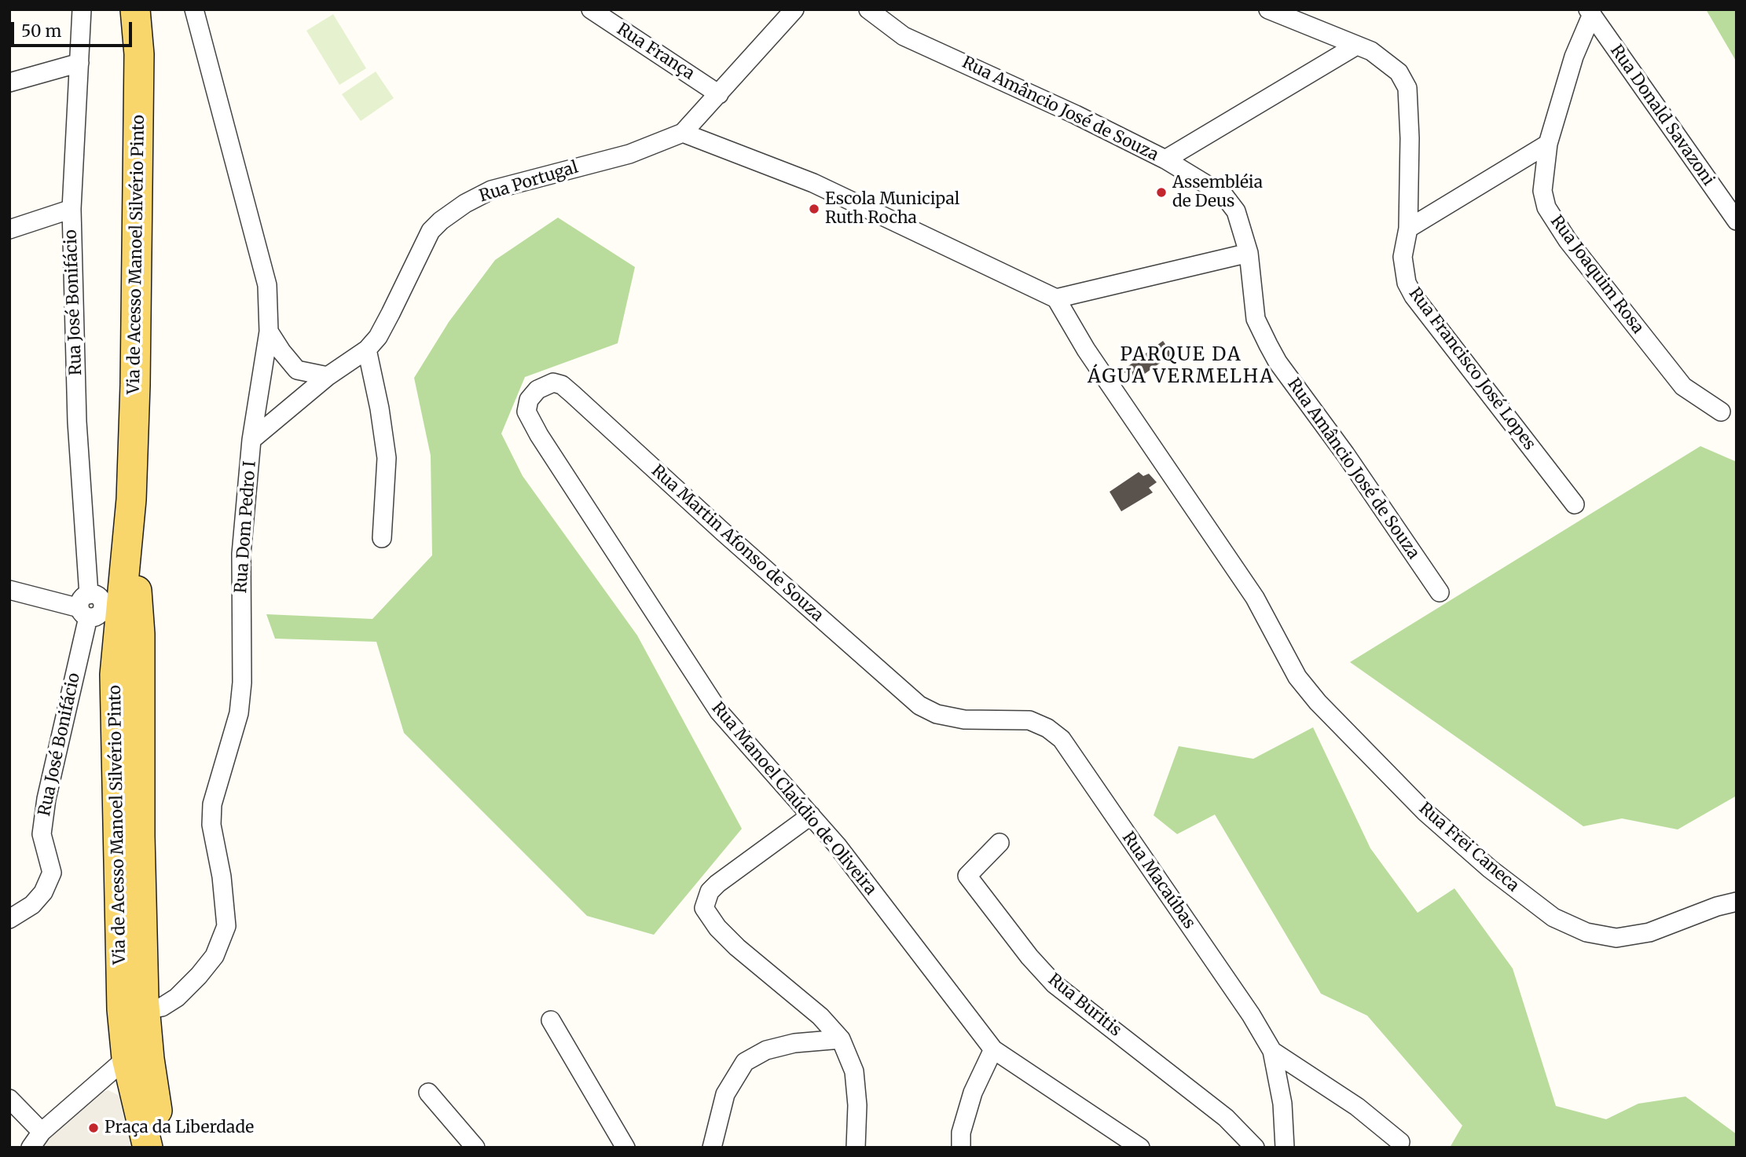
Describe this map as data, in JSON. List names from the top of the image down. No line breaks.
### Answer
{"streets":{"main road":["Via de Acesso Manoel Silvério Pinto"],"street":["Rua França","Rua Amâncio José de Souza","Rua Donald Savazoni","Rua Portugal","Rua Joaquim Rosa","Rua José Bonifácio","Rua Francisco José Lopes","Rua Dom Pedro I","Rua Martin Afonso de Souza","Rua Manoel Claúdio de Oliveira","Rua Frei Caneca","Rua Macaúbas","Rua Buritis"]},"crossings":[["Rua França","Rua Portugal"],["Rua Donald Savazoni","Rua Joaquim Rosa"],["Rua Portugal","Rua Dom Pedro I"],["Via de Acesso Manoel Silvério Pinto","Rua José Bonifácio"],["Via de Acesso Manoel Silvério Pinto","Rua Dom Pedro I"],["Rua Martin Afonso de Souza","Rua Manoel Claúdio de Oliveira"],["Rua Martin Afonso de Souza","Rua Macaúbas"]],"districts":["PARQUE DA ÁGUA VERMELHA"],"places":["Assembléia de Deus","Escola Municipal Ruth Rocha","Praça da Liberdade"],"scale_bar":"50 m"}
